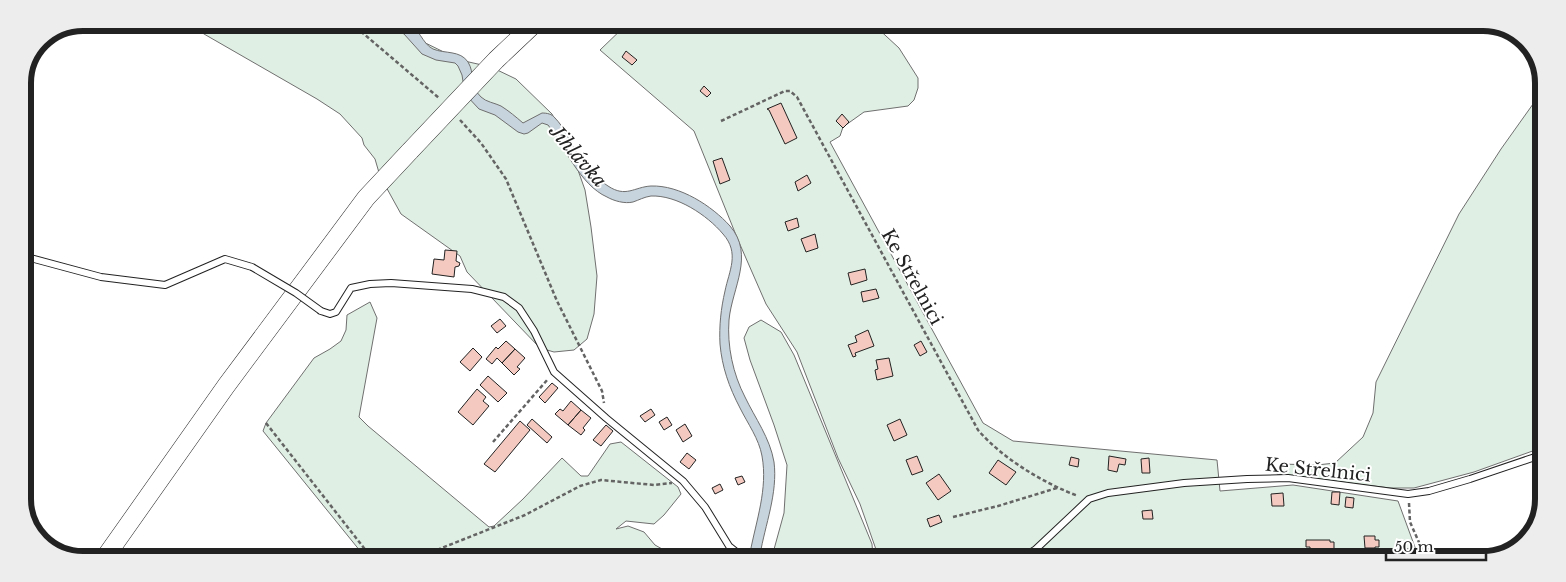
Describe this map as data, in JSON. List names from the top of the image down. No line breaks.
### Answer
{"streets":{"lane":["Ke Střelnici"]},"water":["Jihlávka"],"scale_bar":"50 m"}
